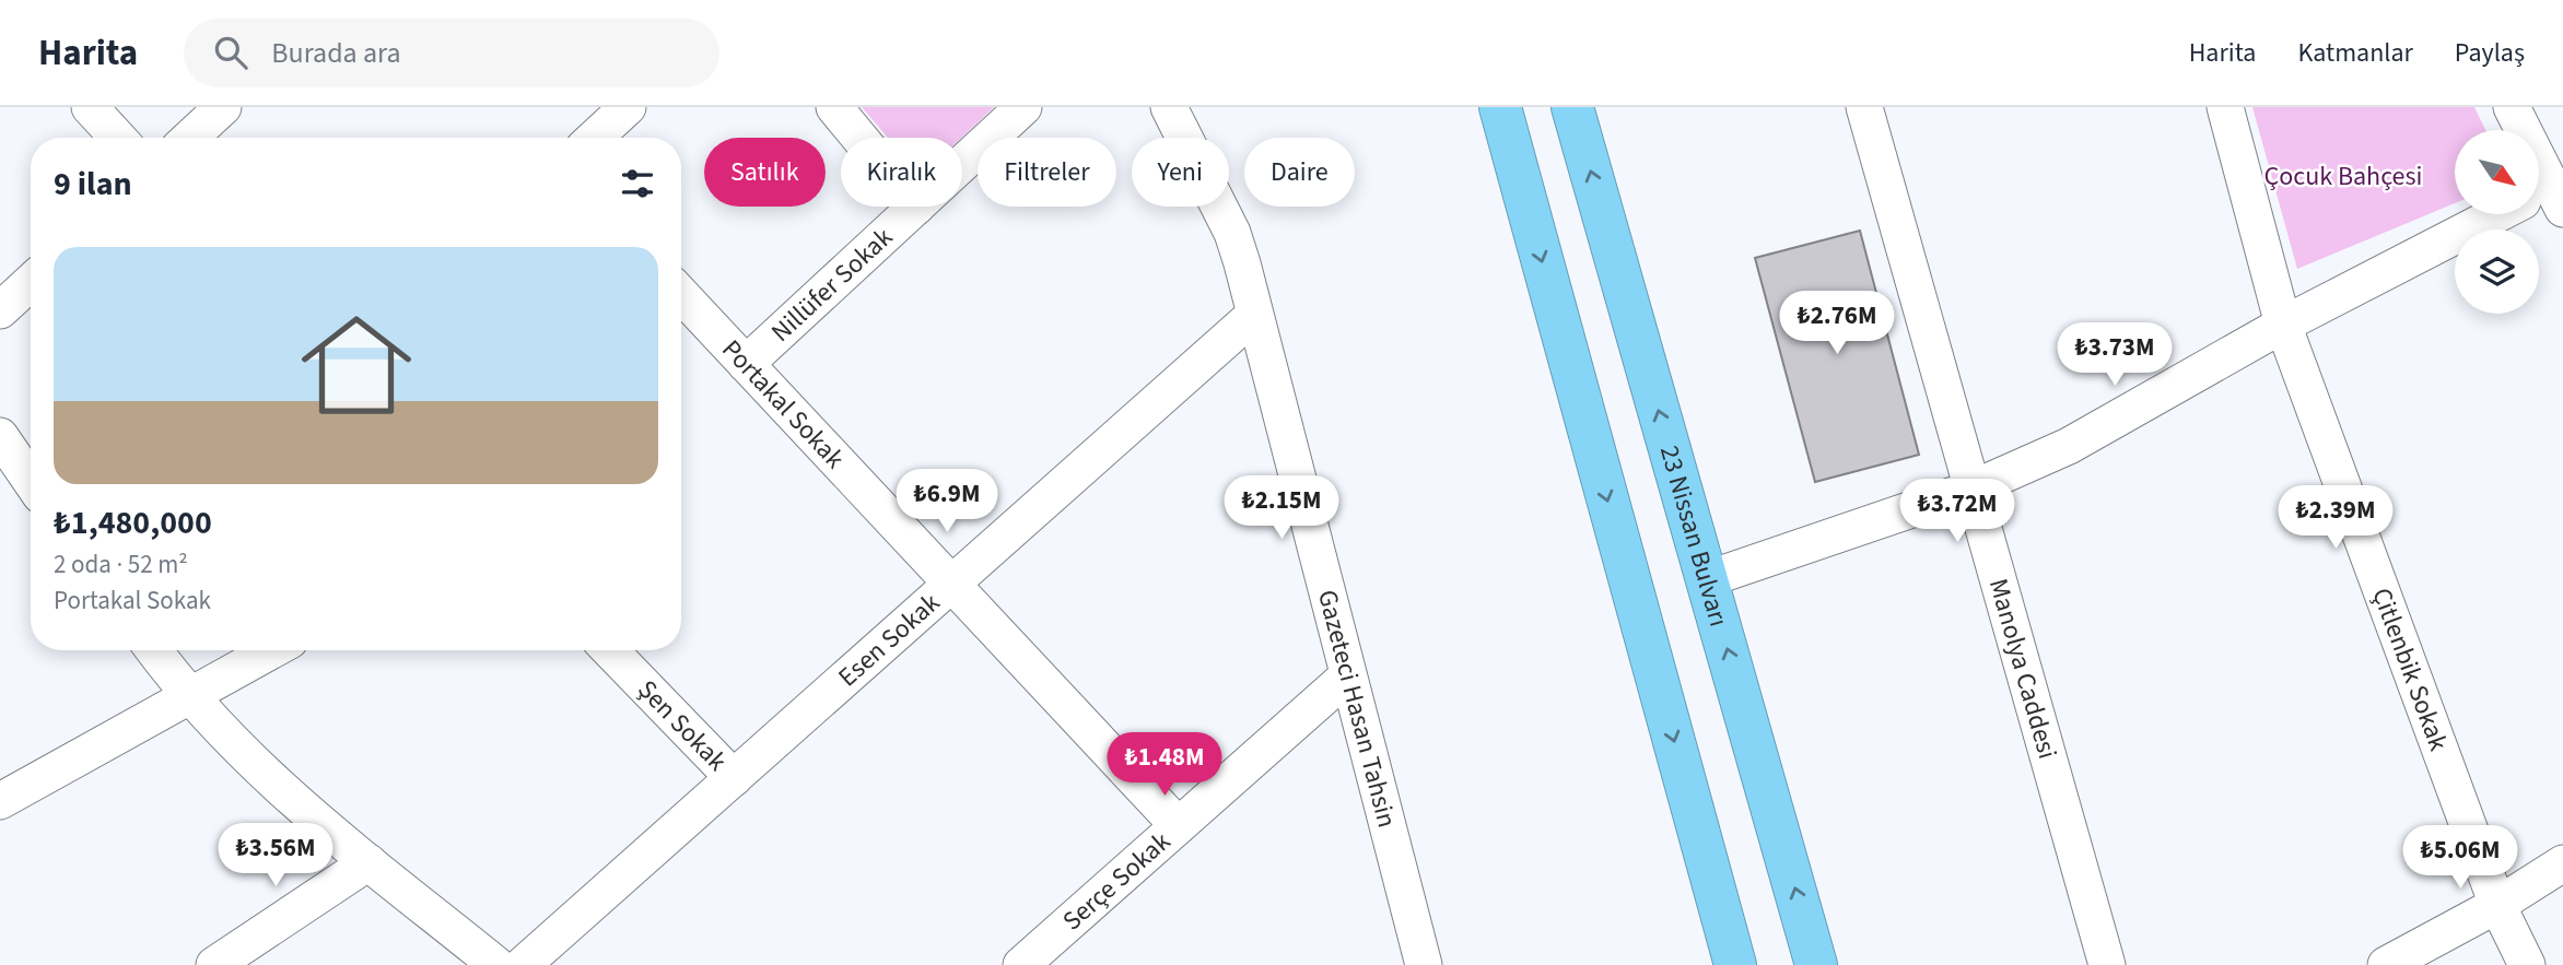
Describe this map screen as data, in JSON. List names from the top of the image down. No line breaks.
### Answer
{"streets":{"highway":["23 Nissan Bulvarı"],"street":["Nillüfer Sokak","Portakal Sokak","Esen Sokak","Manolya Caddesi","Çitlenbik Sokak","Gazeteci Hasan Tahsin","Şen Sokak","Serçe Sokak"]},"crossings":[["Nillüfer Sokak","Portakal Sokak"],["Portakal Sokak","Esen Sokak"],["Portakal Sokak","Serçe Sokak"],["Esen Sokak","Gazeteci Hasan Tahsin"],["Esen Sokak","Şen Sokak"],["Gazeteci Hasan Tahsin","Serçe Sokak"]],"parks":["Çocuk Bahçesi"],"north":"bottom right","page":{"header":"Harita","search":"Burada ara","nav":["Harita","Katmanlar","Paylaş"],"chip":["Satılık","Kiralık","Filtreler","Yeni","Daire"],"heading":"9 ilan","list":[{"name":"₺1,480,000","note":"2 oda · 52 m² · Portakal Sokak"}],"price":["₺2.76M","₺3.73M","₺6.9M","₺2.15M","₺3.72M","₺2.39M","₺1.48M","₺3.56M","₺5.06M"]}}
